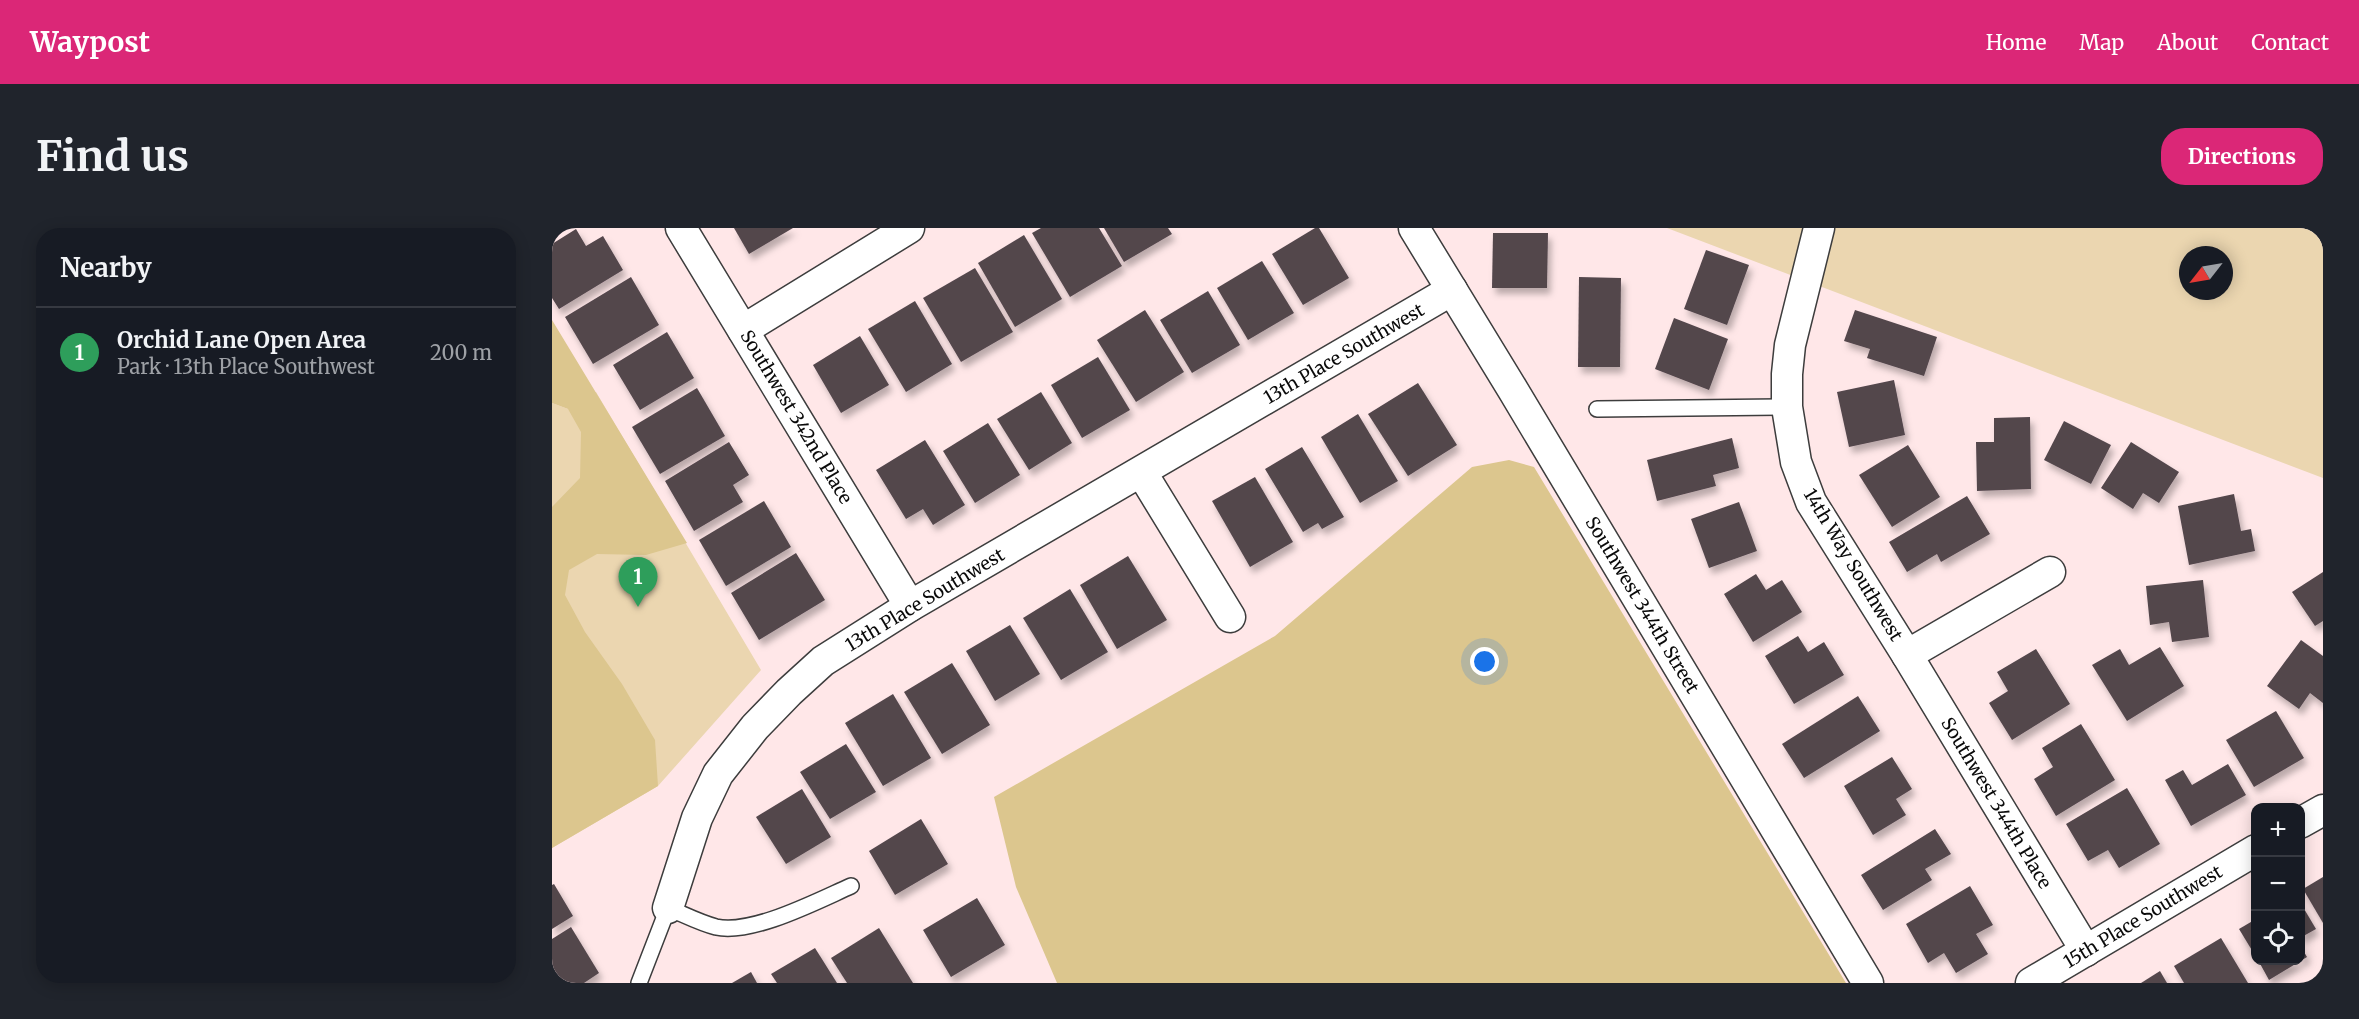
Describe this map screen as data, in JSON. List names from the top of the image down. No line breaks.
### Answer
{"streets":{"street":["13th Place Southwest","Southwest 342nd Place","14th Way Southwest","Southwest 344th Street","Southwest 344th Place","15th Place Southwest"]},"crossings":[["13th Place Southwest","Southwest 342nd Place"],["13th Place Southwest","Southwest 344th Street"],["14th Way Southwest","Southwest 344th Place"],["Southwest 344th Place","15th Place Southwest"]],"north":"bottom left","page":{"header":"Waypost","nav":["Home","Map","About","Contact"],"buttons":"Directions","title":"Find us","heading":"Nearby","list":[{"mark":"1","name":"Orchid Lane Open Area","note":"Park · 13th Place Southwest","value":"200 m"}],"pins":"1","map_buttons":["+","−"]}}
